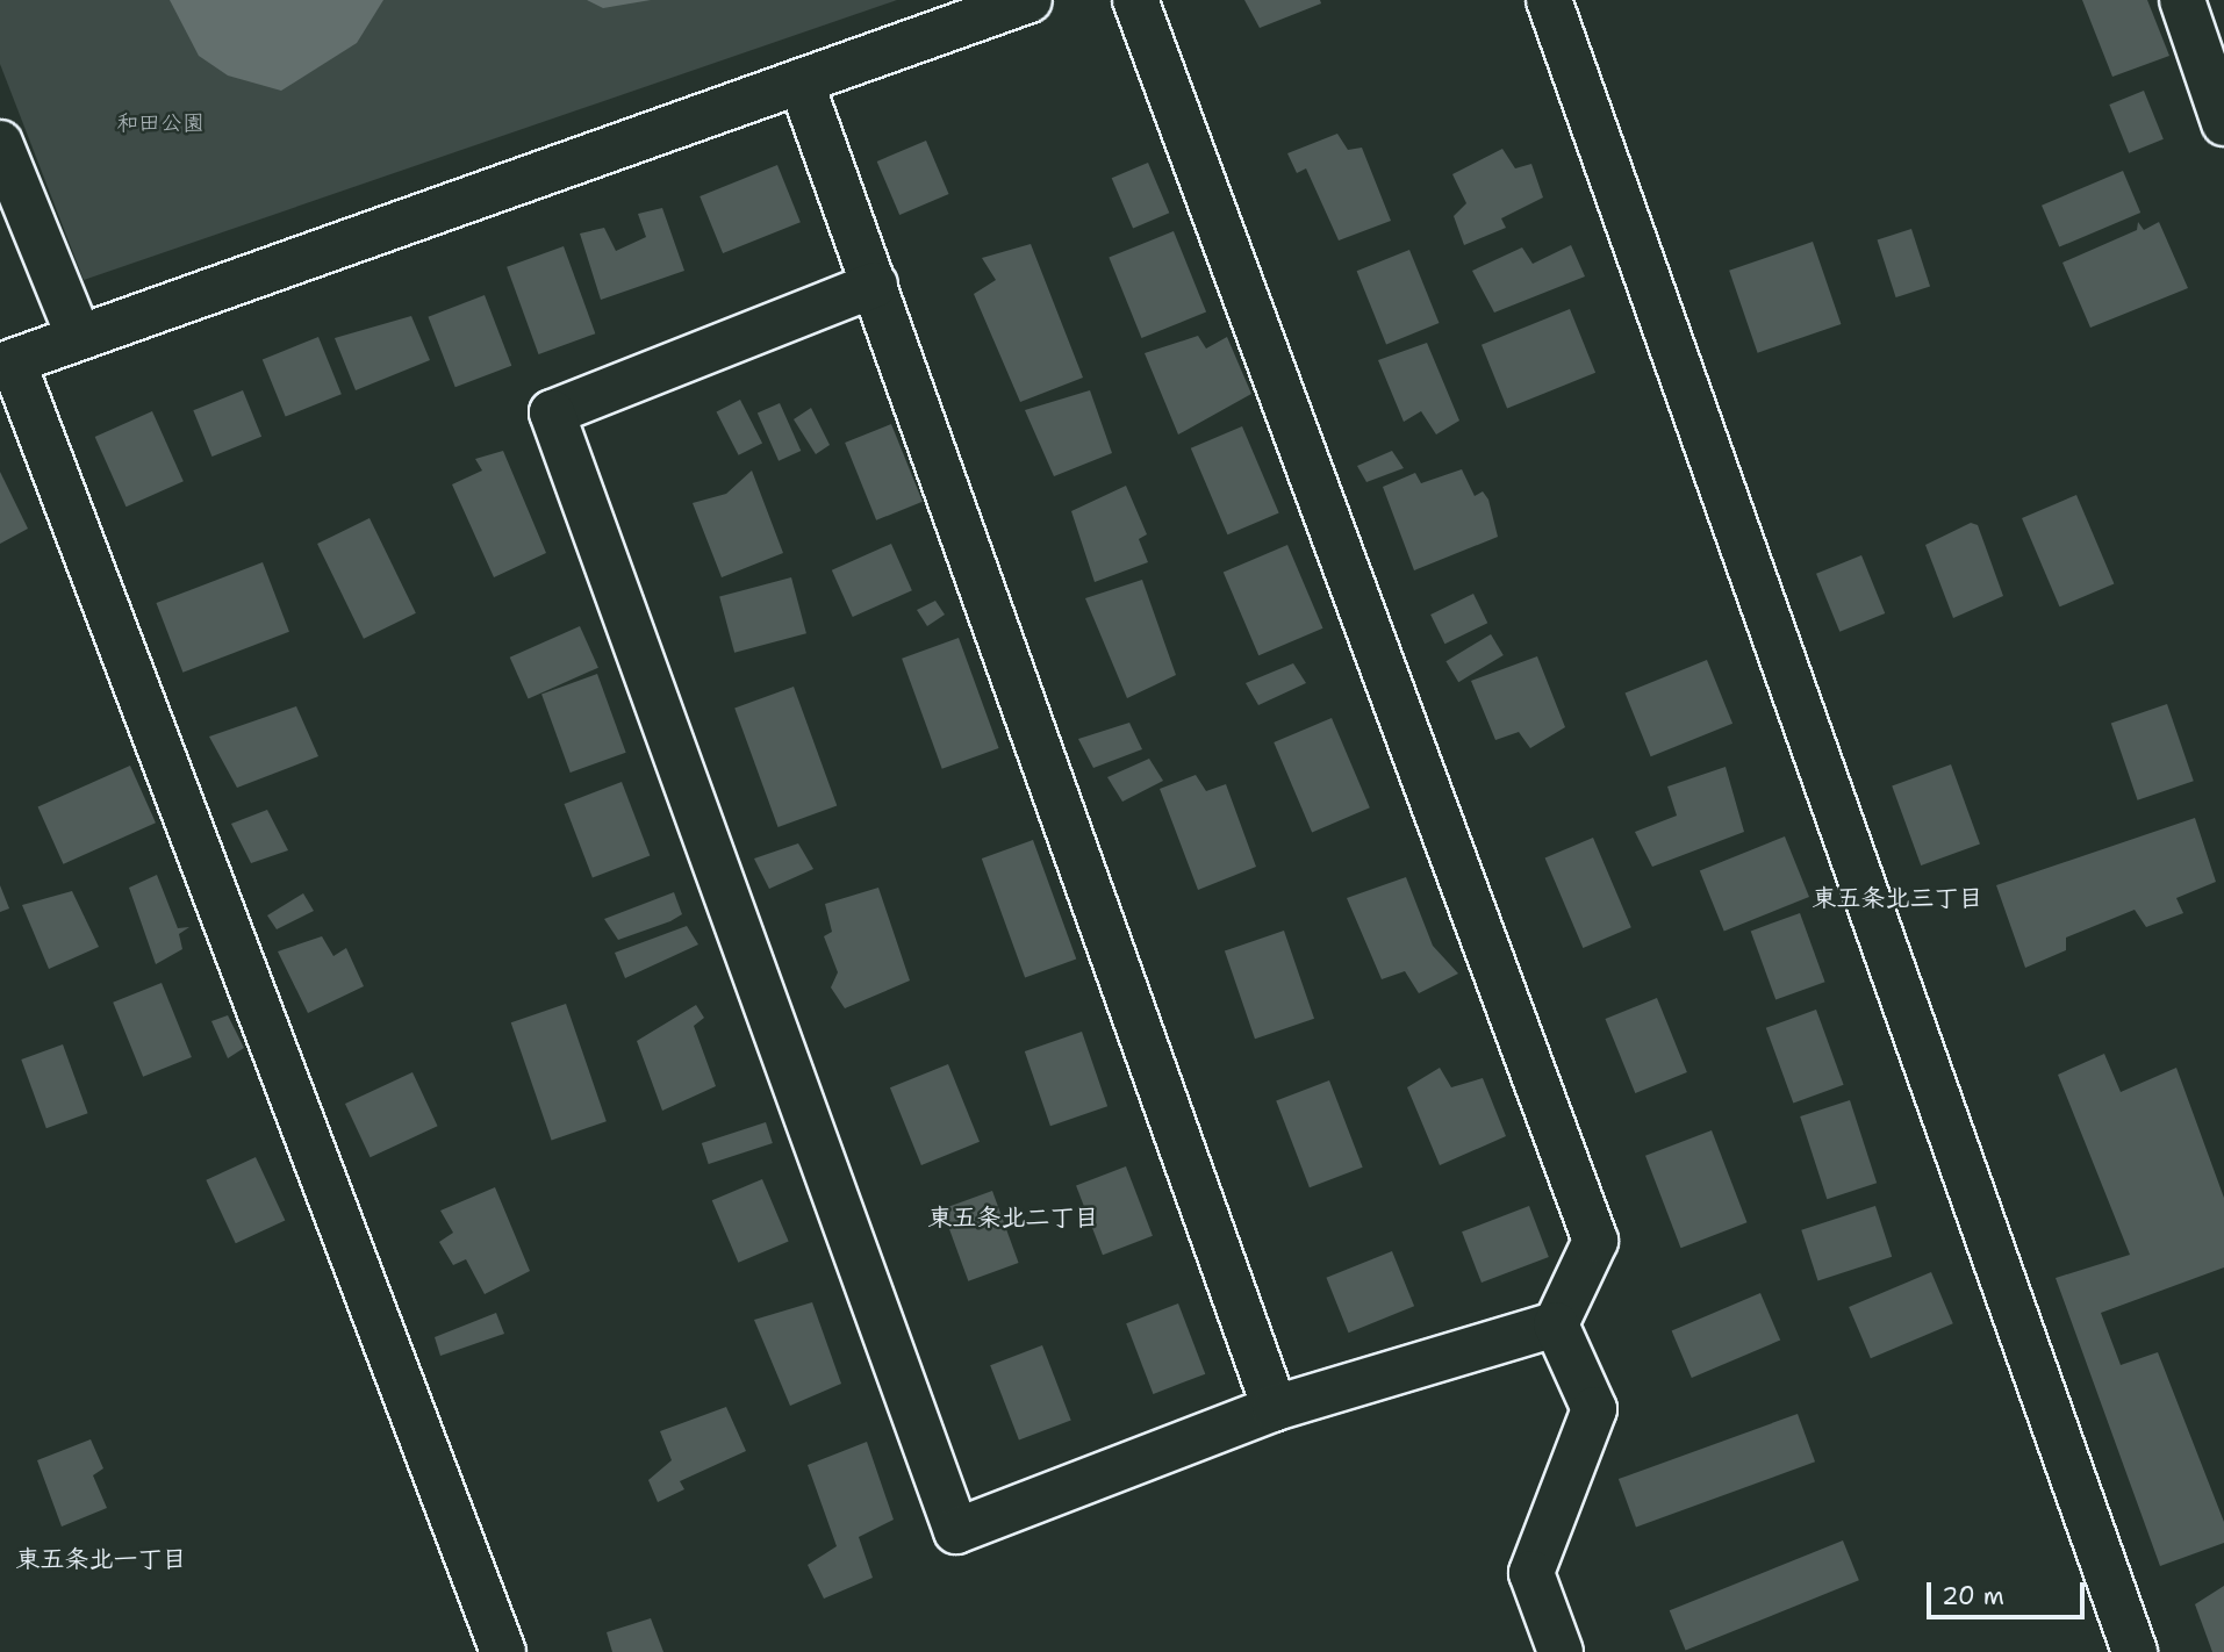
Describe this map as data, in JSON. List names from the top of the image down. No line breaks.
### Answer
{"districts":["東五条北三丁目","東五条北二丁目","東五条北一丁目"],"parks":["和田公園"],"scale_bar":"20 m"}
